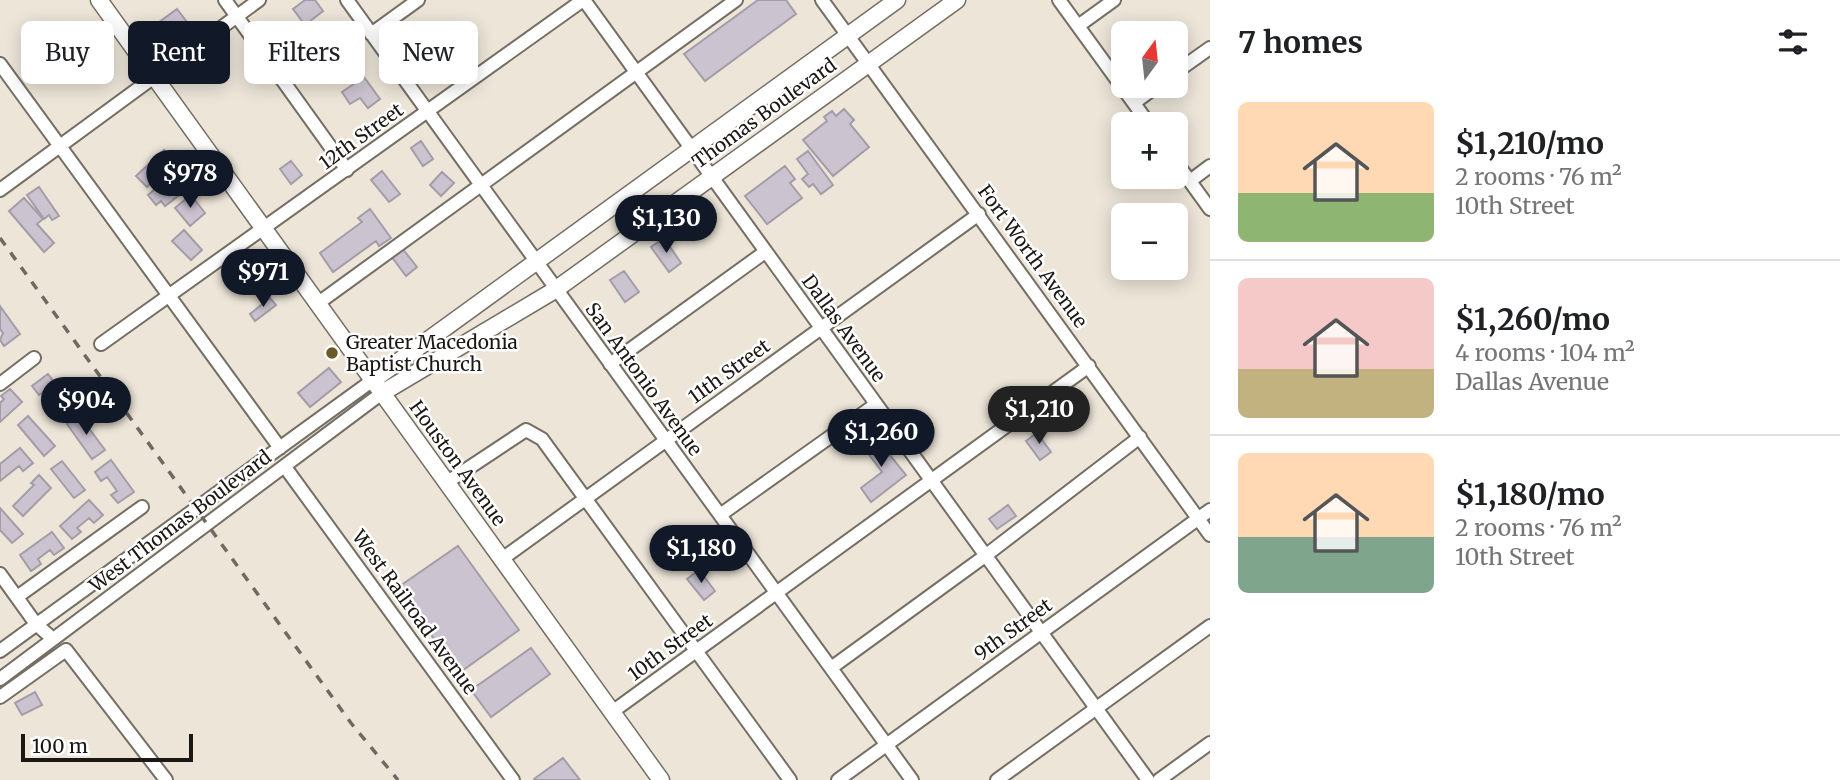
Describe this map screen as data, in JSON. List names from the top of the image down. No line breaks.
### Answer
{"streets":{"main road":["Thomas Boulevard","Houston Avenue"],"street":["12th Street","Fort Worth Avenue","Dallas Avenue","11th Street","San Antonio Avenue","West Thomas Boulevard","West Railroad Avenue","9th Street","10th Street"]},"crossings":[["Thomas Boulevard","Fort Worth Avenue"],["Thomas Boulevard","Dallas Avenue"],["Thomas Boulevard","San Antonio Avenue"],["Thomas Boulevard","Houston Avenue"],["Thomas Boulevard","West Thomas Boulevard"],["12th Street","Dallas Avenue"],["12th Street","San Antonio Avenue"],["12th Street","Houston Avenue"],["Fort Worth Avenue","11th Street"],["Fort Worth Avenue","9th Street"],["Fort Worth Avenue","10th Street"],["Dallas Avenue","11th Street"],["Dallas Avenue","9th Street"],["Dallas Avenue","10th Street"],["11th Street","San Antonio Avenue"],["11th Street","Houston Avenue"],["San Antonio Avenue","9th Street"],["San Antonio Avenue","10th Street"],["Houston Avenue","West Thomas Boulevard"],["Houston Avenue","10th Street"],["West Thomas Boulevard","West Railroad Avenue"]],"places":["Greater Macedonia Baptist Church"],"scale_bar":"100 m","north":"top","page":{"heading":"7 homes","map_buttons":["+","−"],"chip":["Buy","Rent","Filters","New"],"list":[{"name":"$1,210/mo","note":"2 rooms · 76 m² · 10th Street"},{"name":"$1,260/mo","note":"4 rooms · 104 m² · Dallas Avenue"},{"name":"$1,180/mo","note":"2 rooms · 76 m² · 10th Street"}],"price":["$978","$1,130","$971","$904","$1,210","$1,260","$1,180"],"scale":"100 m"}}
